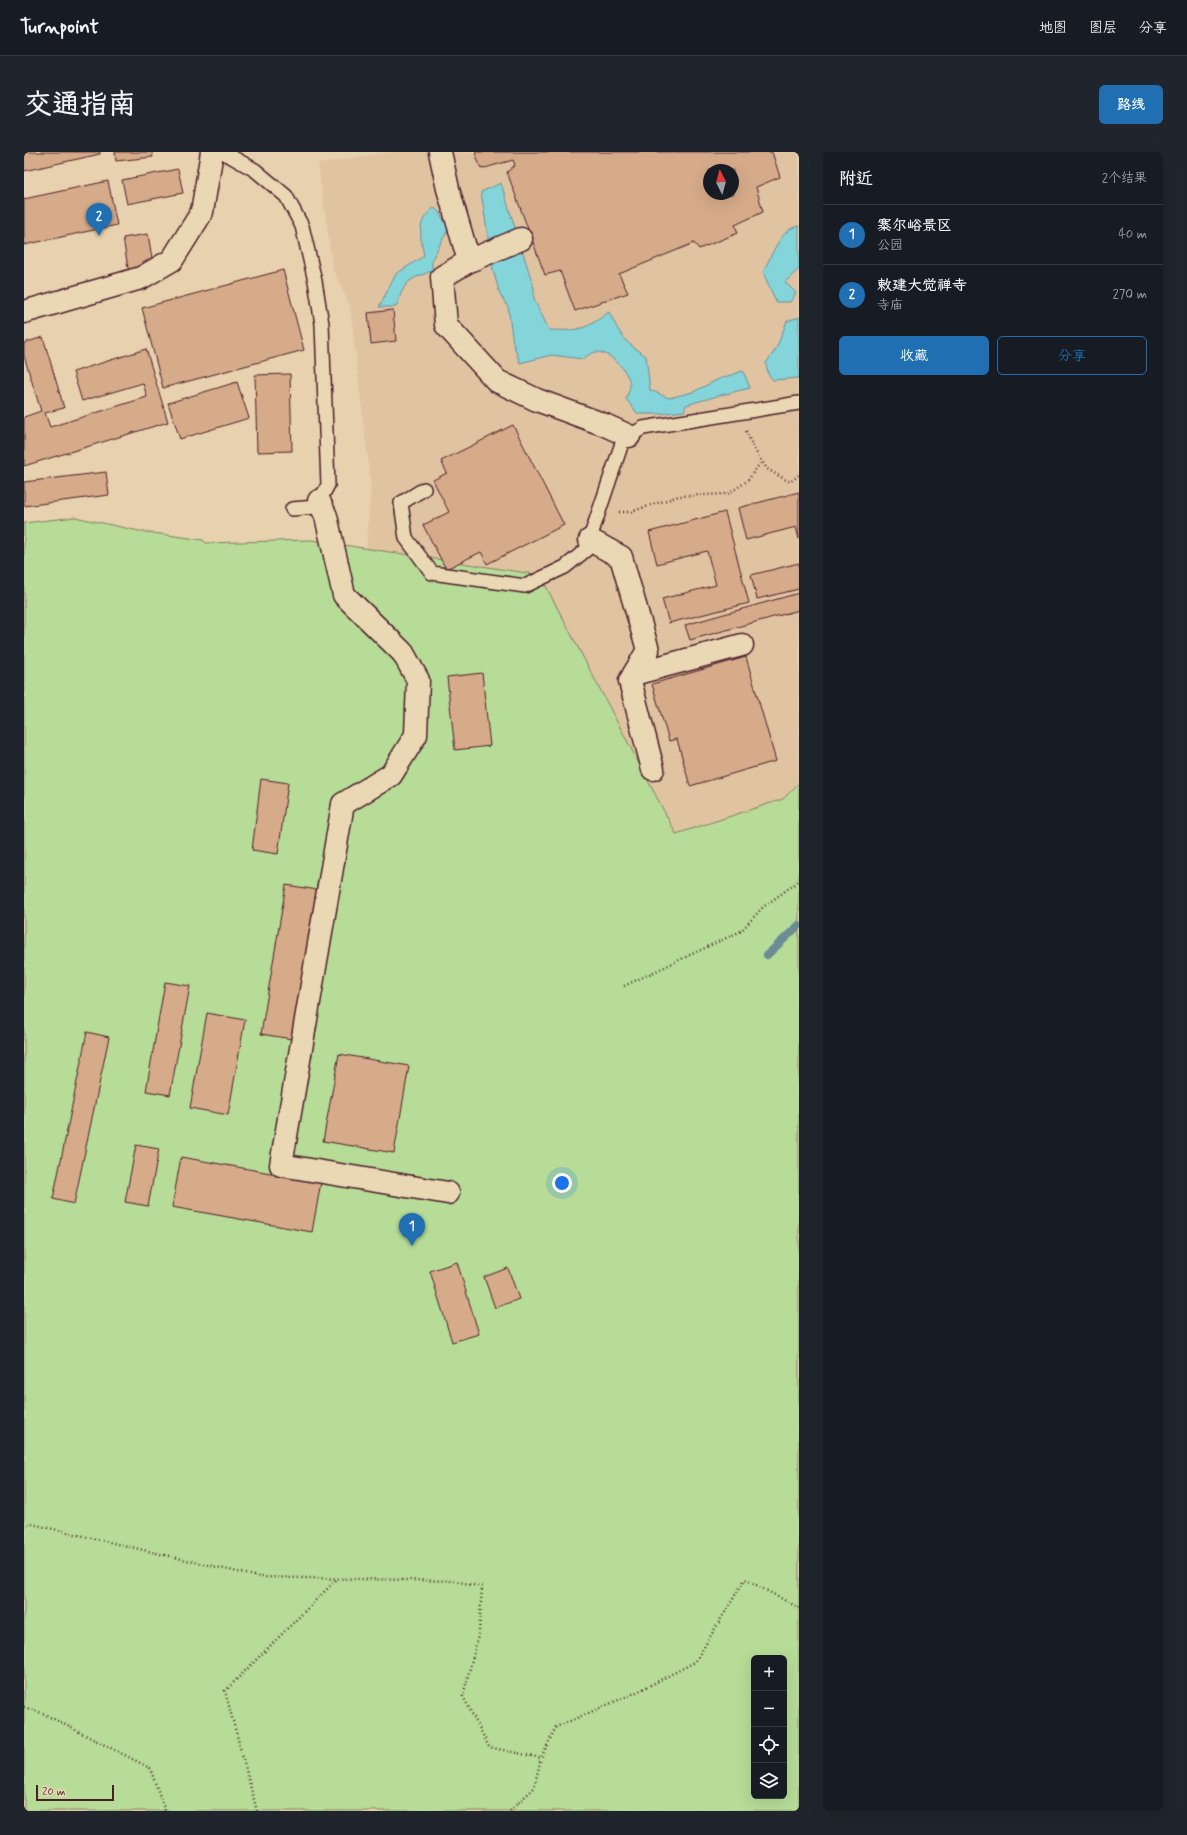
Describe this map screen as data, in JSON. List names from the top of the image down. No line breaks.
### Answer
{"scale_bar":"20 m","north":"top","page":{"header":"Turnpoint","nav":["地图","图层","分享"],"title":"交通指南","buttons":["路线",["收藏","分享"]],"heading":["附近","2个结果"],"pins":["2","1"],"list":[{"mark":"1","name":"寨尔峪景区","note":"公园","value":"40 m"},{"mark":"2","name":"敕建大觉禅寺","note":"寺庙","value":"270 m"}],"map_buttons":["+","−"],"scale":"20 m"}}
